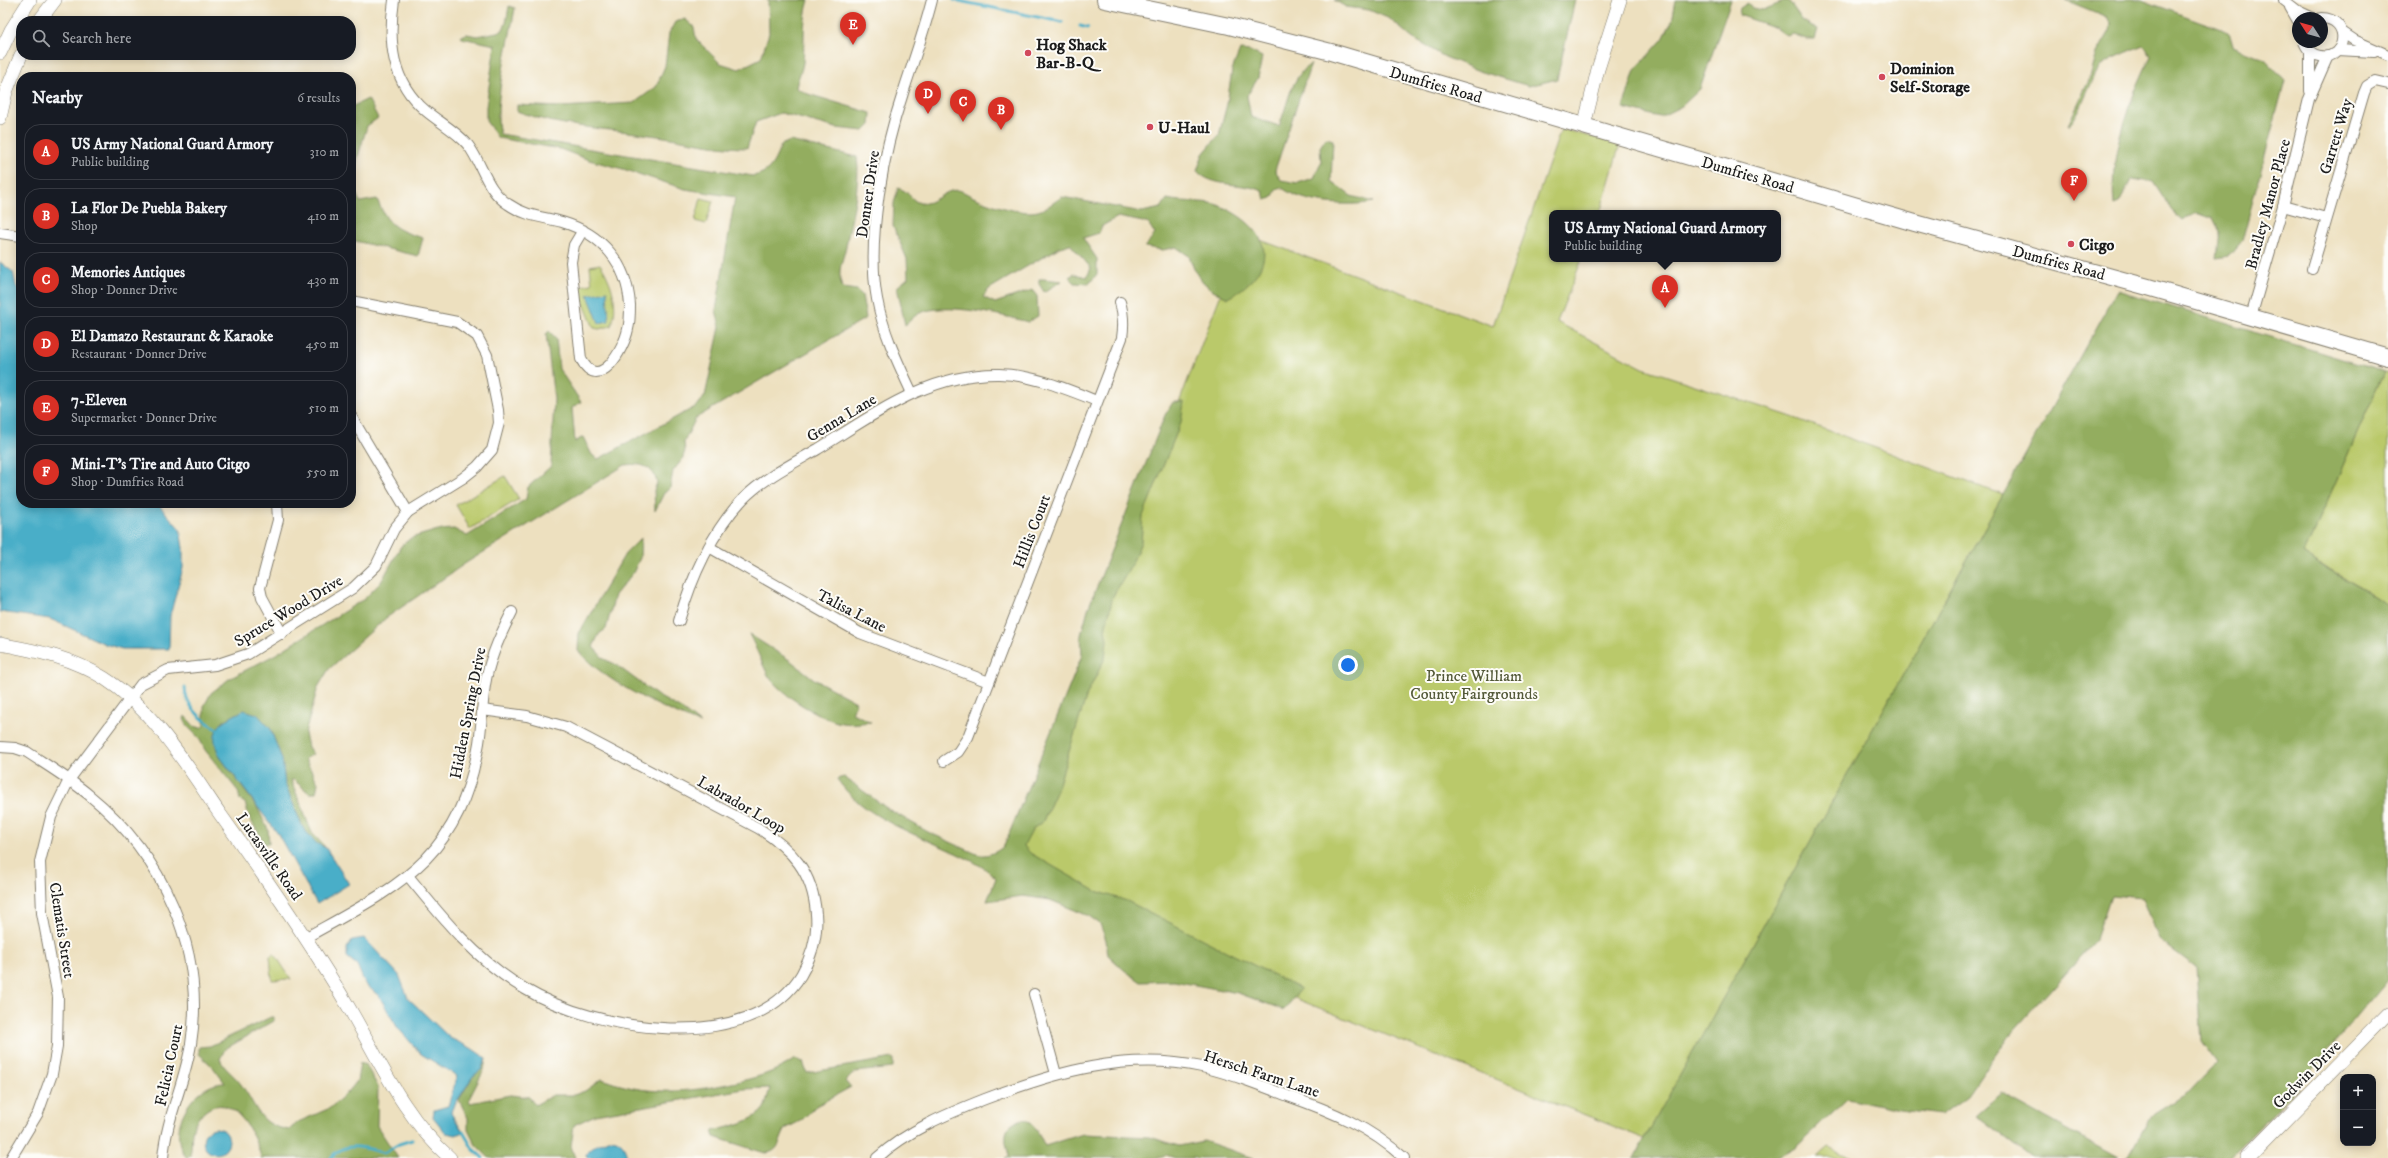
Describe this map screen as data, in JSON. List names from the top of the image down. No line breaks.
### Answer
{"streets":{"main road":["Dumfries Road"],"street":["Garrett Way","Donner Drive","Bradley Manor Place","Genna Lane","Hillis Court","Spruce Wood Drive","Talisa Lane","Hidden Spring Drive","Labrador Loop","Lucasville Road","Clematis Street","Felicia Court","Hersch Farm Lane","Godwin Drive"]},"crossings":[["Dumfries Road","Bradley Manor Place"],["Donner Drive","Genna Lane"],["Genna Lane","Hillis Court"],["Genna Lane","Talisa Lane"],["Hillis Court","Talisa Lane"],["Spruce Wood Drive","Lucasville Road"],["Spruce Wood Drive","Clematis Street"],["Hidden Spring Drive","Labrador Loop"],["Hidden Spring Drive","Lucasville Road"],["Lucasville Road","Clematis Street"],["Clematis Street","Felicia Court"]],"parks":["Prince William County Fairgrounds"],"places":["Hog Shack Bar-B-Q","Dominion Self-Storage","U-Haul","Citgo"],"north":"top left","page":{"pins":["E","D","C","B","F","A"],"search":"Search here","heading":["Nearby","6 results"],"list":[{"mark":"A","name":"US Army National Guard Armory","note":"Public building","value":"310 m"},{"mark":"B","name":"La Flor De Puebla Bakery","note":"Shop","value":"410 m"},{"mark":"C","name":"Memories Antiques","note":"Shop · Donner Drive","value":"430 m"},{"mark":"D","name":"El Damazo Restaurant & Karaoke","note":"Restaurant · Donner Drive","value":"450 m"},{"mark":"E","name":"7-Eleven","note":"Supermarket · Donner Drive","value":"510 m"},{"mark":"F","name":"Mini-T's Tire and Auto Citgo","note":"Shop · Dumfries Road","value":"550 m"}],"popup":["US Army National Guard Armory","Public building"],"map_buttons":["+","−"]}}
